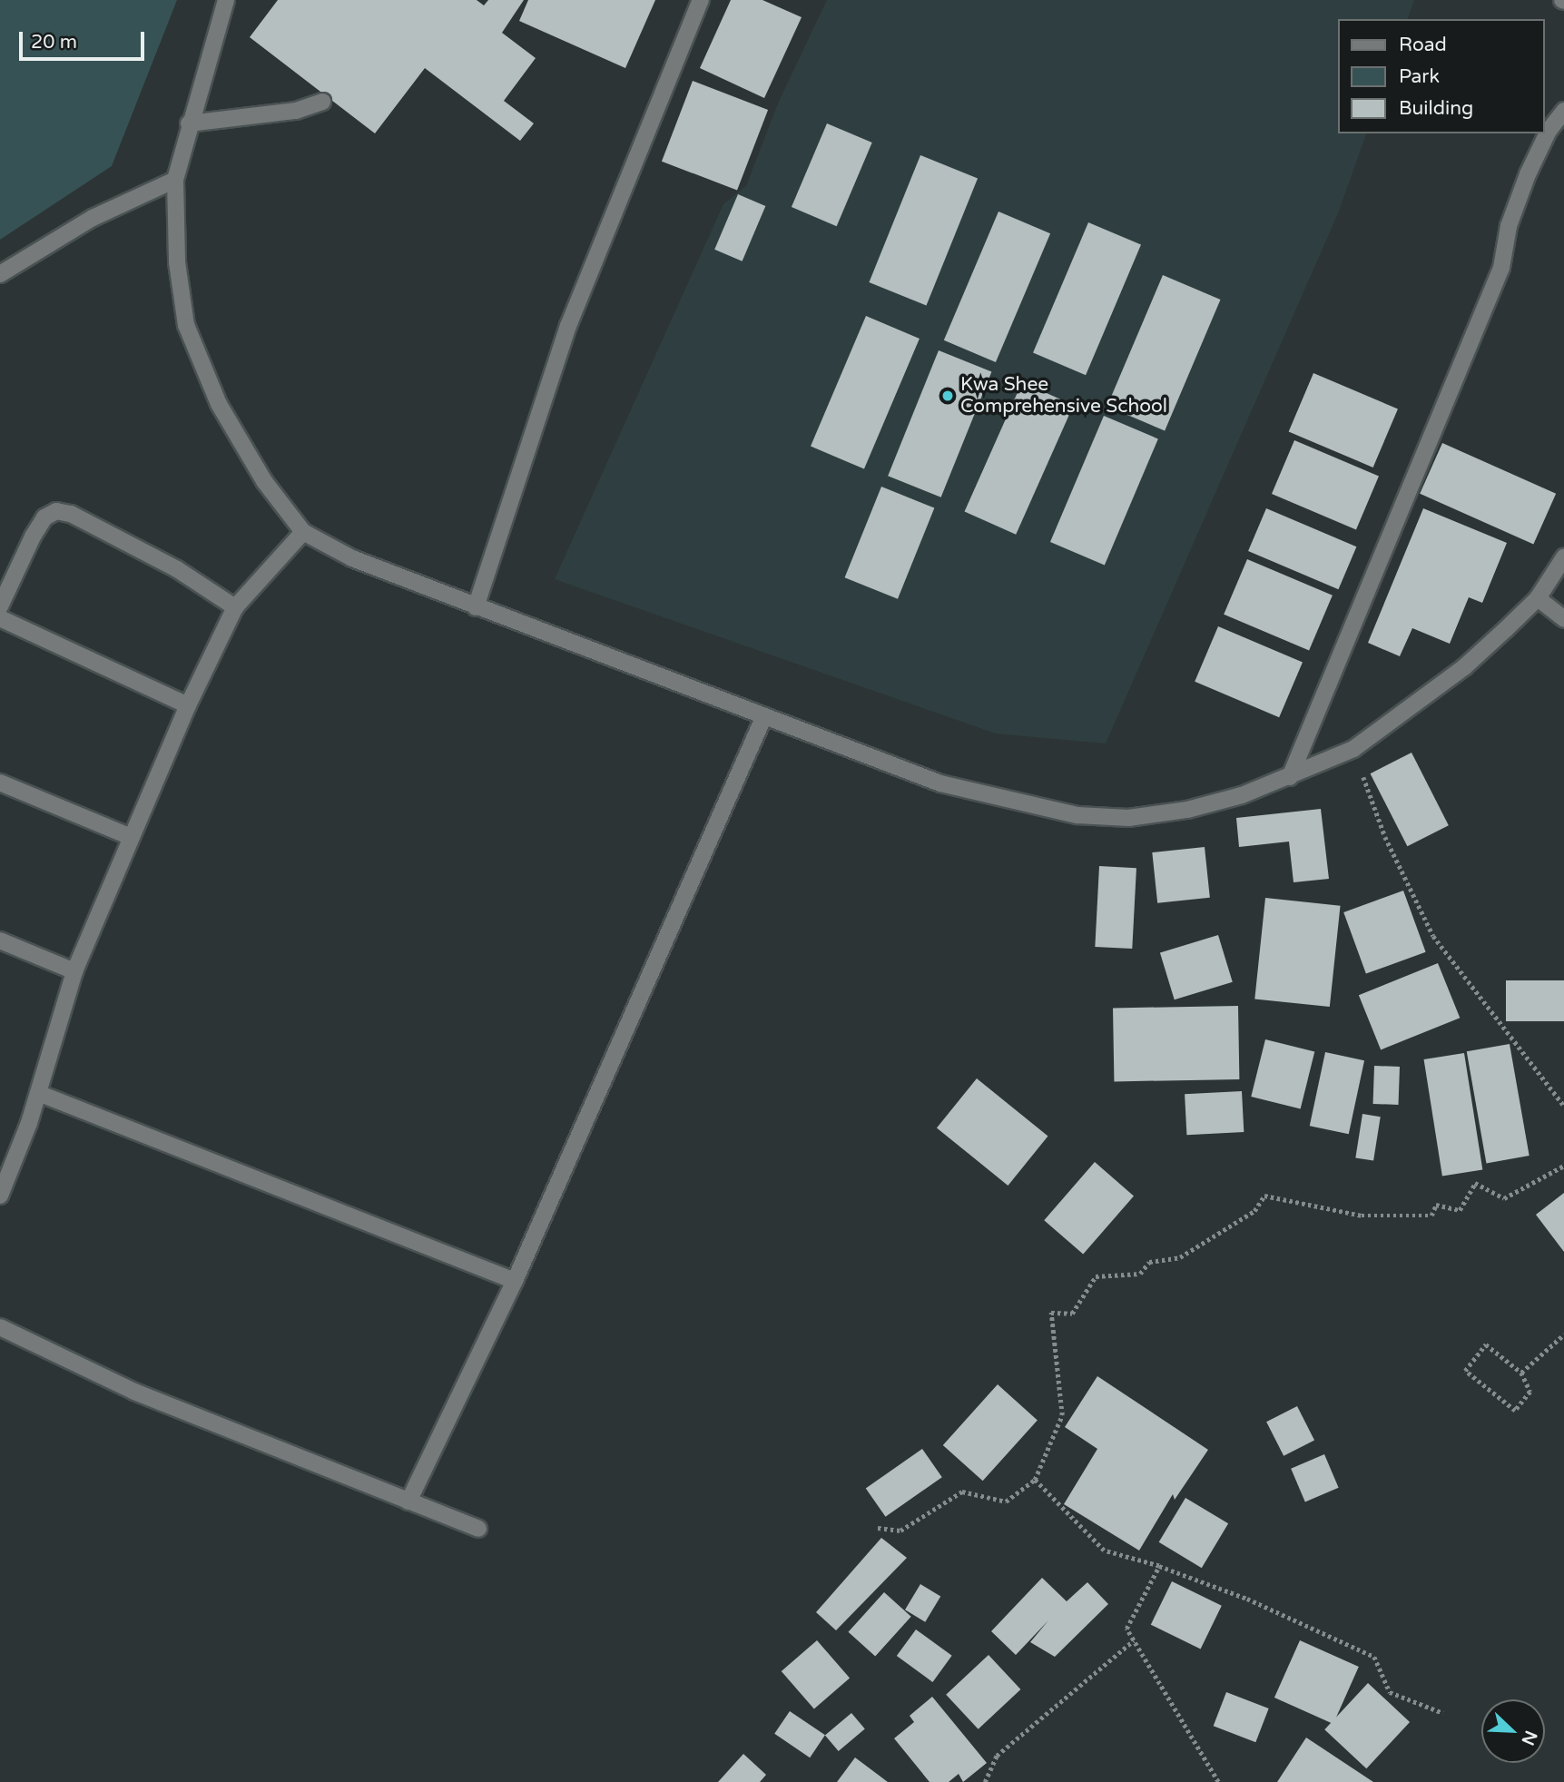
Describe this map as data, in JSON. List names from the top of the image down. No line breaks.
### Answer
{"places":["Kwa Shee Comprehensive School"],"legend":["Road","Park","Building"],"scale_bar":"20 m","north":"bottom right"}
